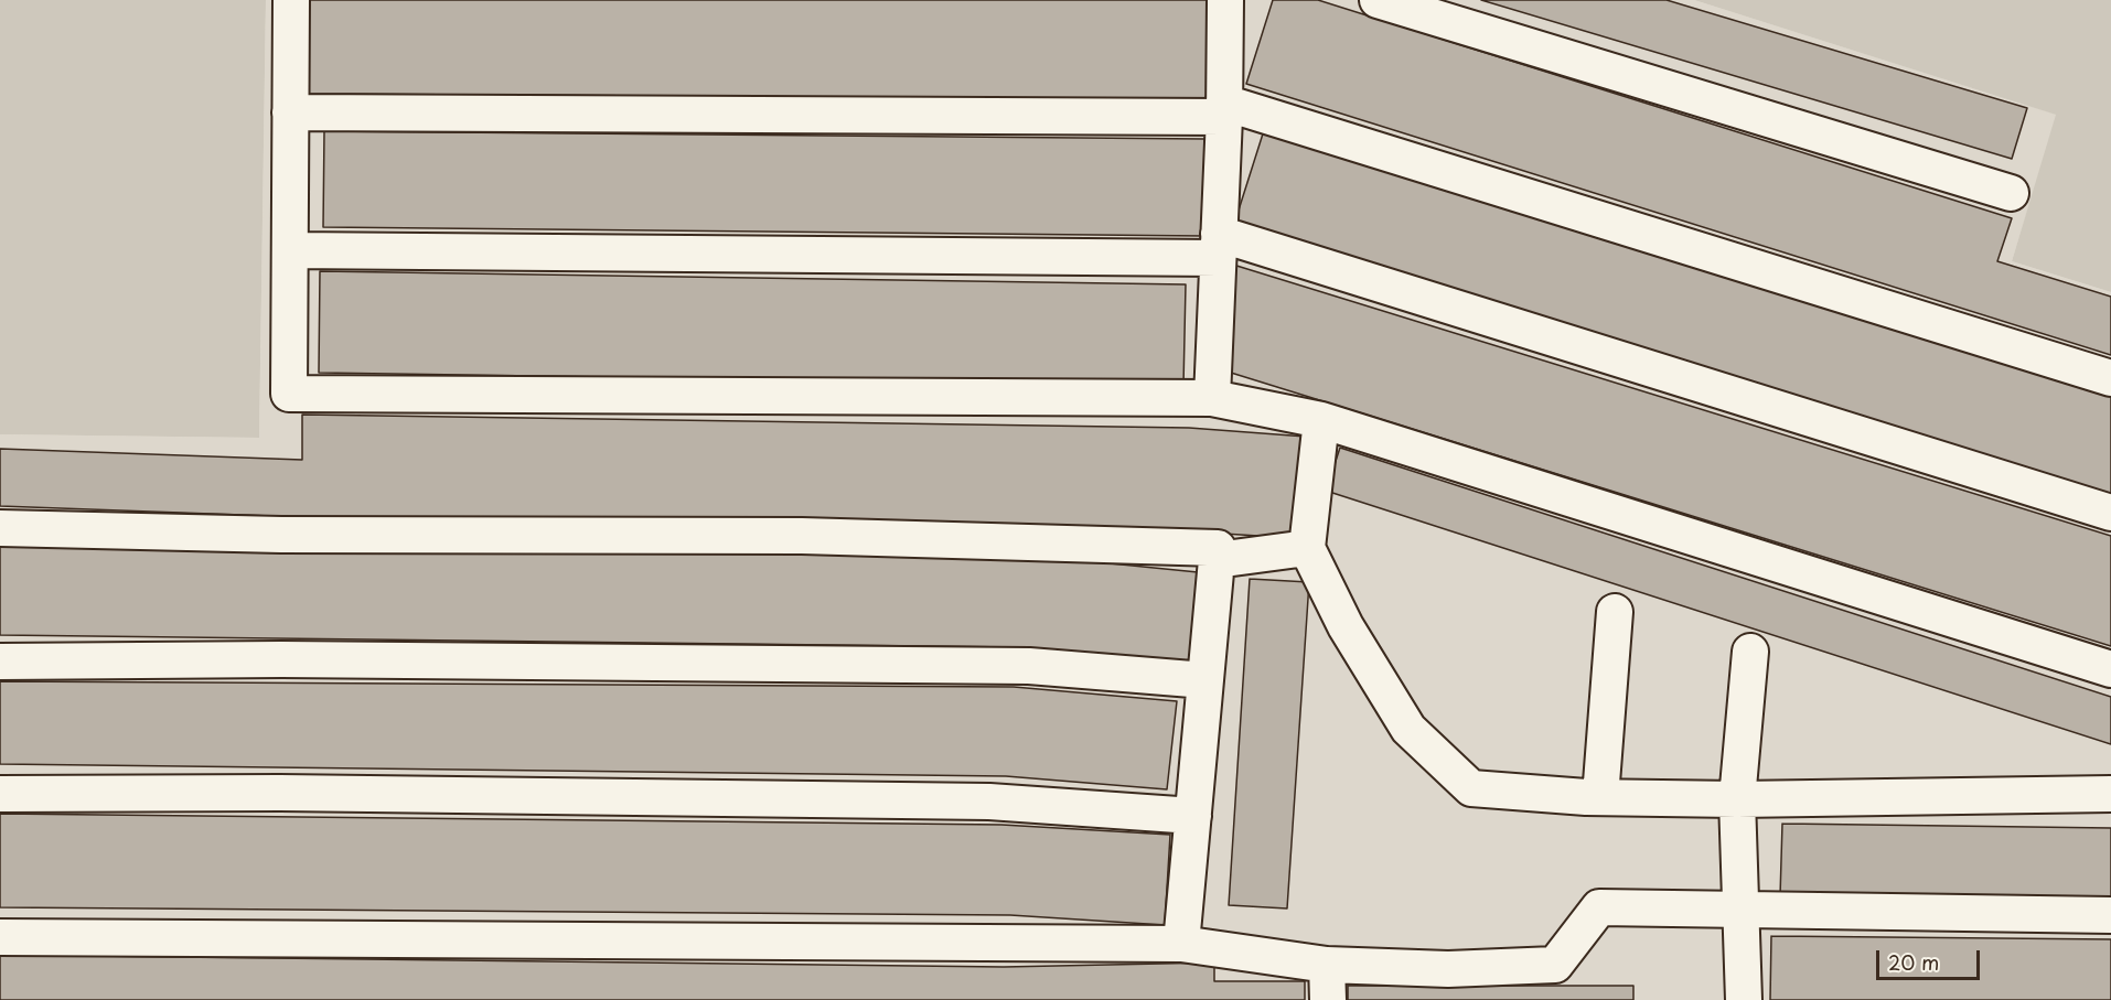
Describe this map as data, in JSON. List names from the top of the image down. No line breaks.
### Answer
{"scale_bar":"20 m"}
